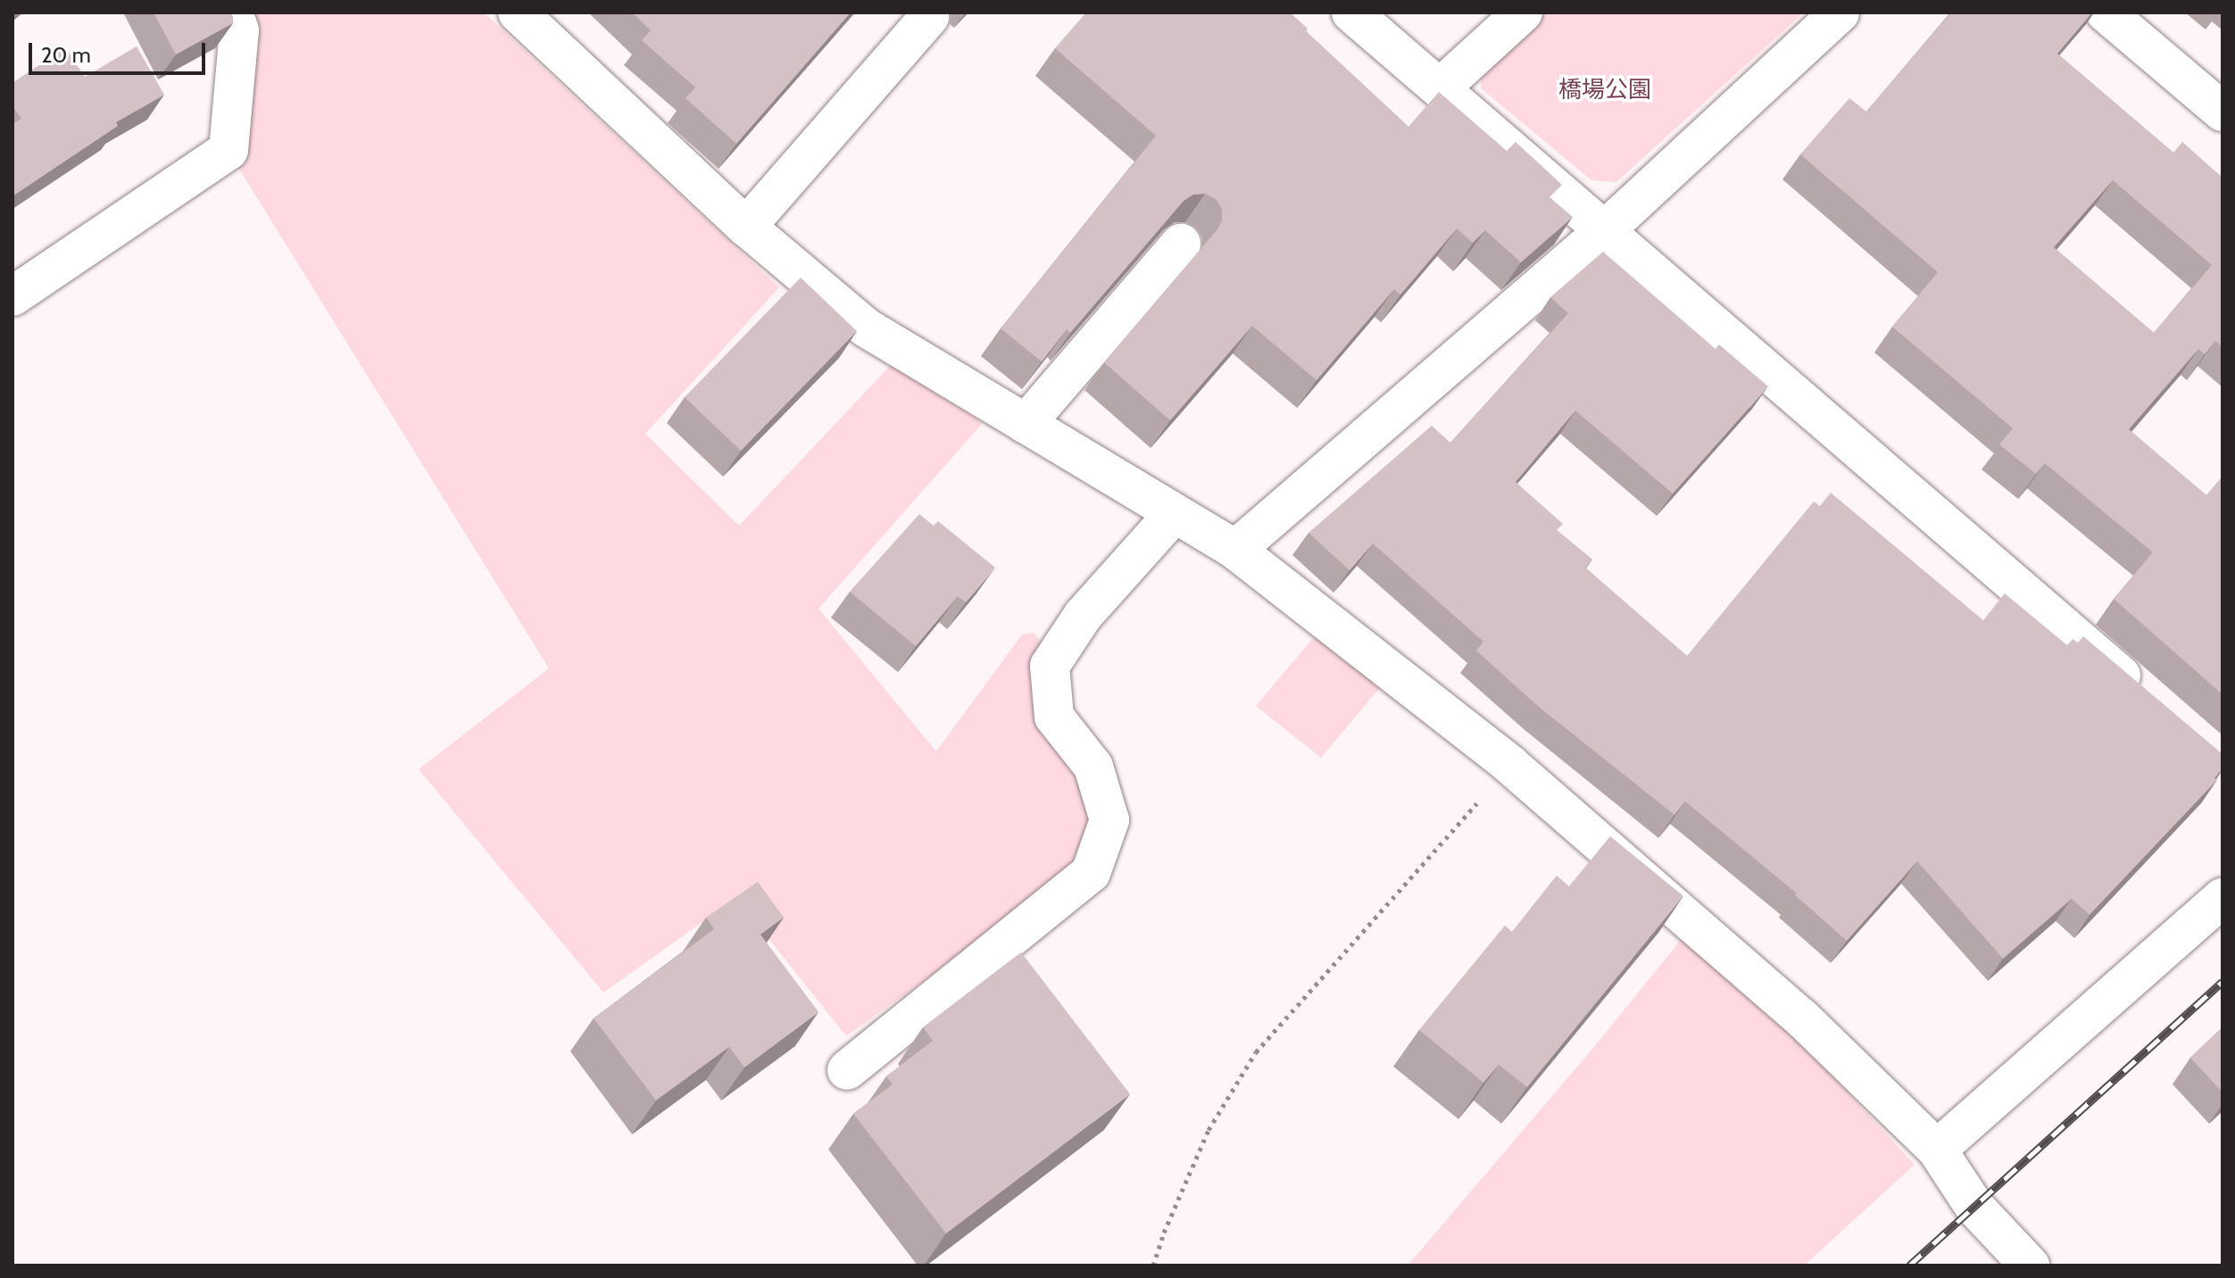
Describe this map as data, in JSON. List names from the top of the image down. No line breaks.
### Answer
{"parks":["橋場公園"],"scale_bar":"20 m"}
